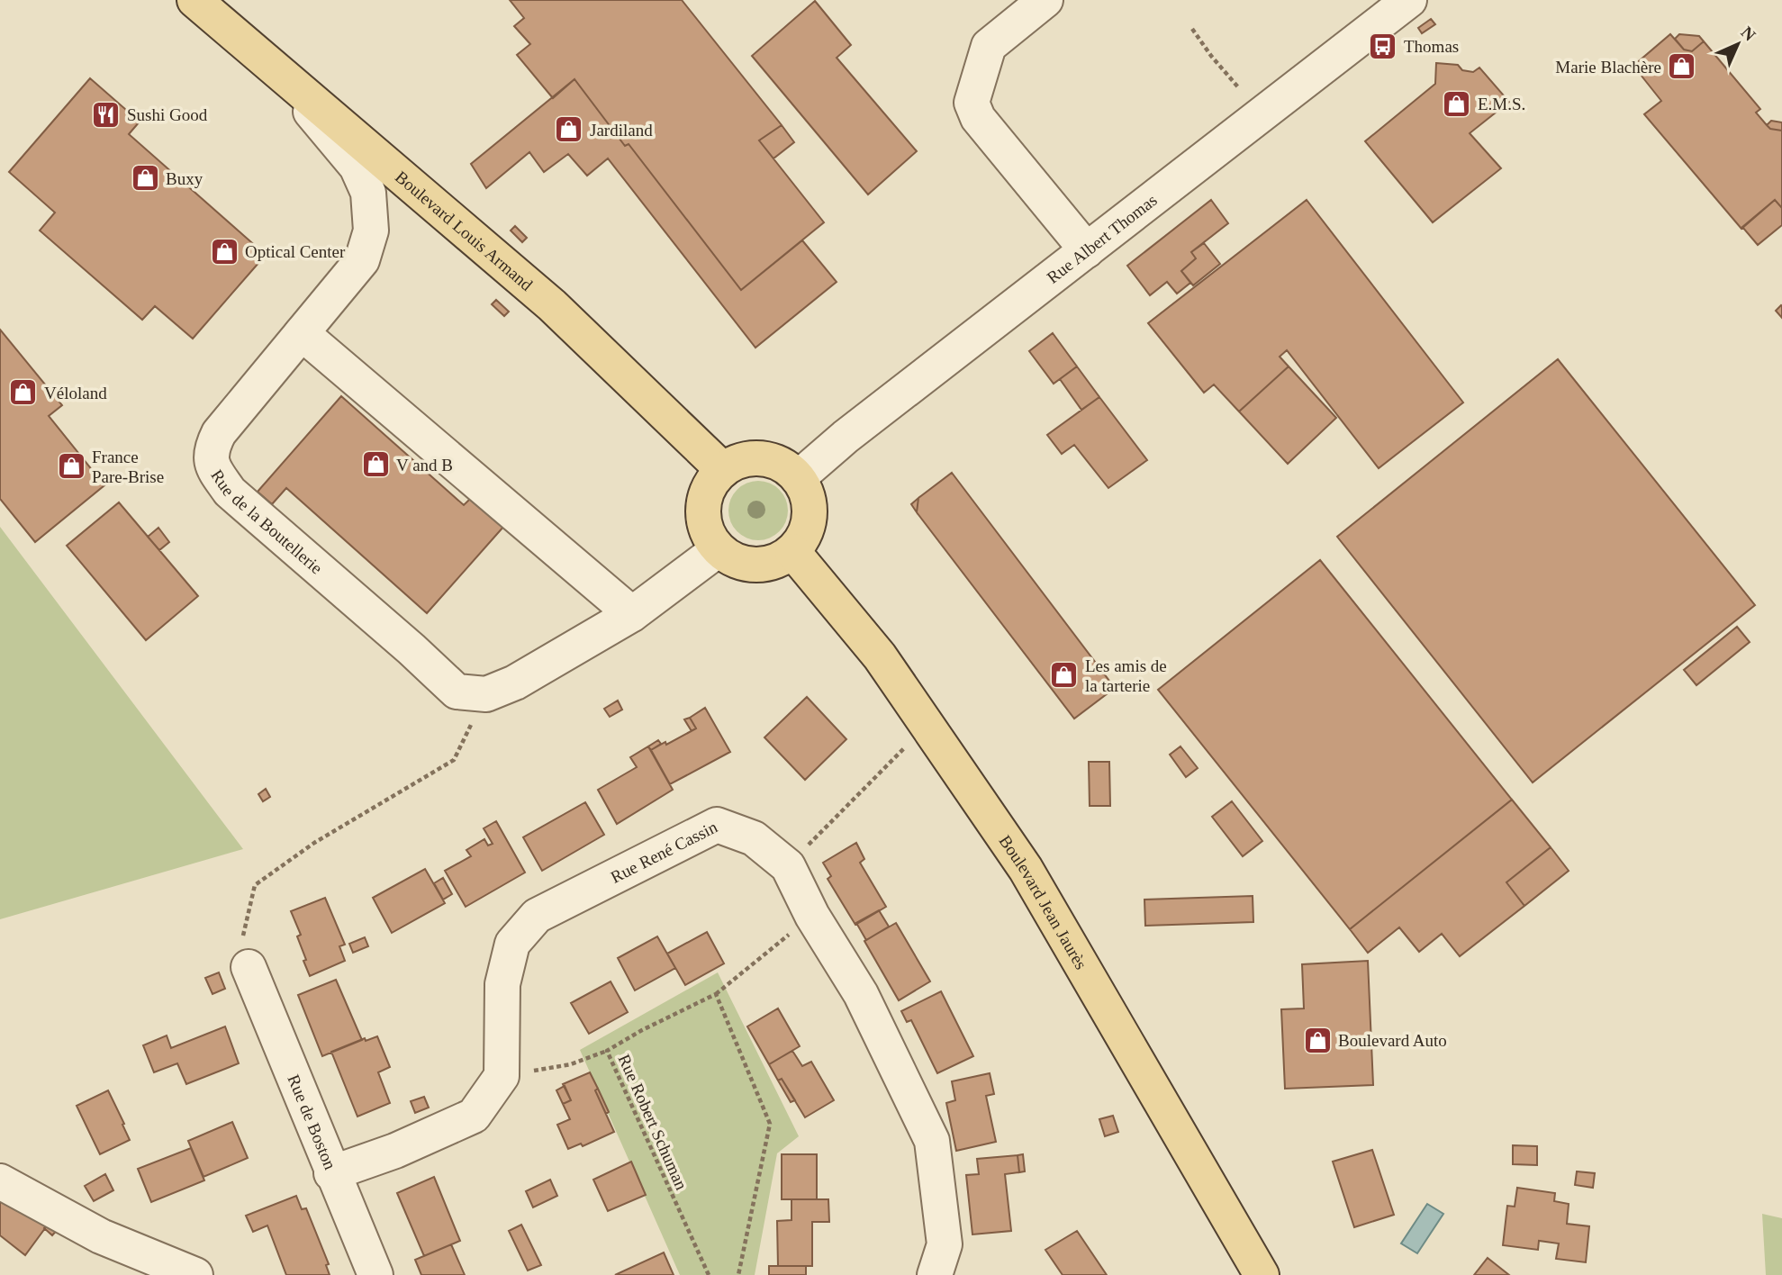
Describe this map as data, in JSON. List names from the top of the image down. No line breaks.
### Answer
{"streets":{"main road":["Boulevard Louis Armand","Boulevard Jean Jaurès"],"street":["Rue Albert Thomas","Rue de la Boutellerie","Rue René Cassin","Rue de Boston"],"path":["Rue Robert Schuman"]},"crossings":[["Boulevard Louis Armand","Rue Albert Thomas"],["Boulevard Louis Armand","Rue de la Boutellerie"],["Boulevard Louis Armand","Boulevard Jean Jaurès"],["Rue Albert Thomas","Rue de la Boutellerie"],["Rue Albert Thomas","Boulevard Jean Jaurès"],["Rue de la Boutellerie","Boulevard Jean Jaurès"],["Rue René Cassin","Rue Robert Schuman"]],"places":{"bus stop":["Thomas"],"shop":["Marie Blachère","E.M.S.","Jardiland","Buxy","Optical Center","Véloland","V and B","France Pare-Brise","Les amis de la tarterie","Boulevard Auto"],"restaurant":["Sushi Good"]},"north":"top right"}
